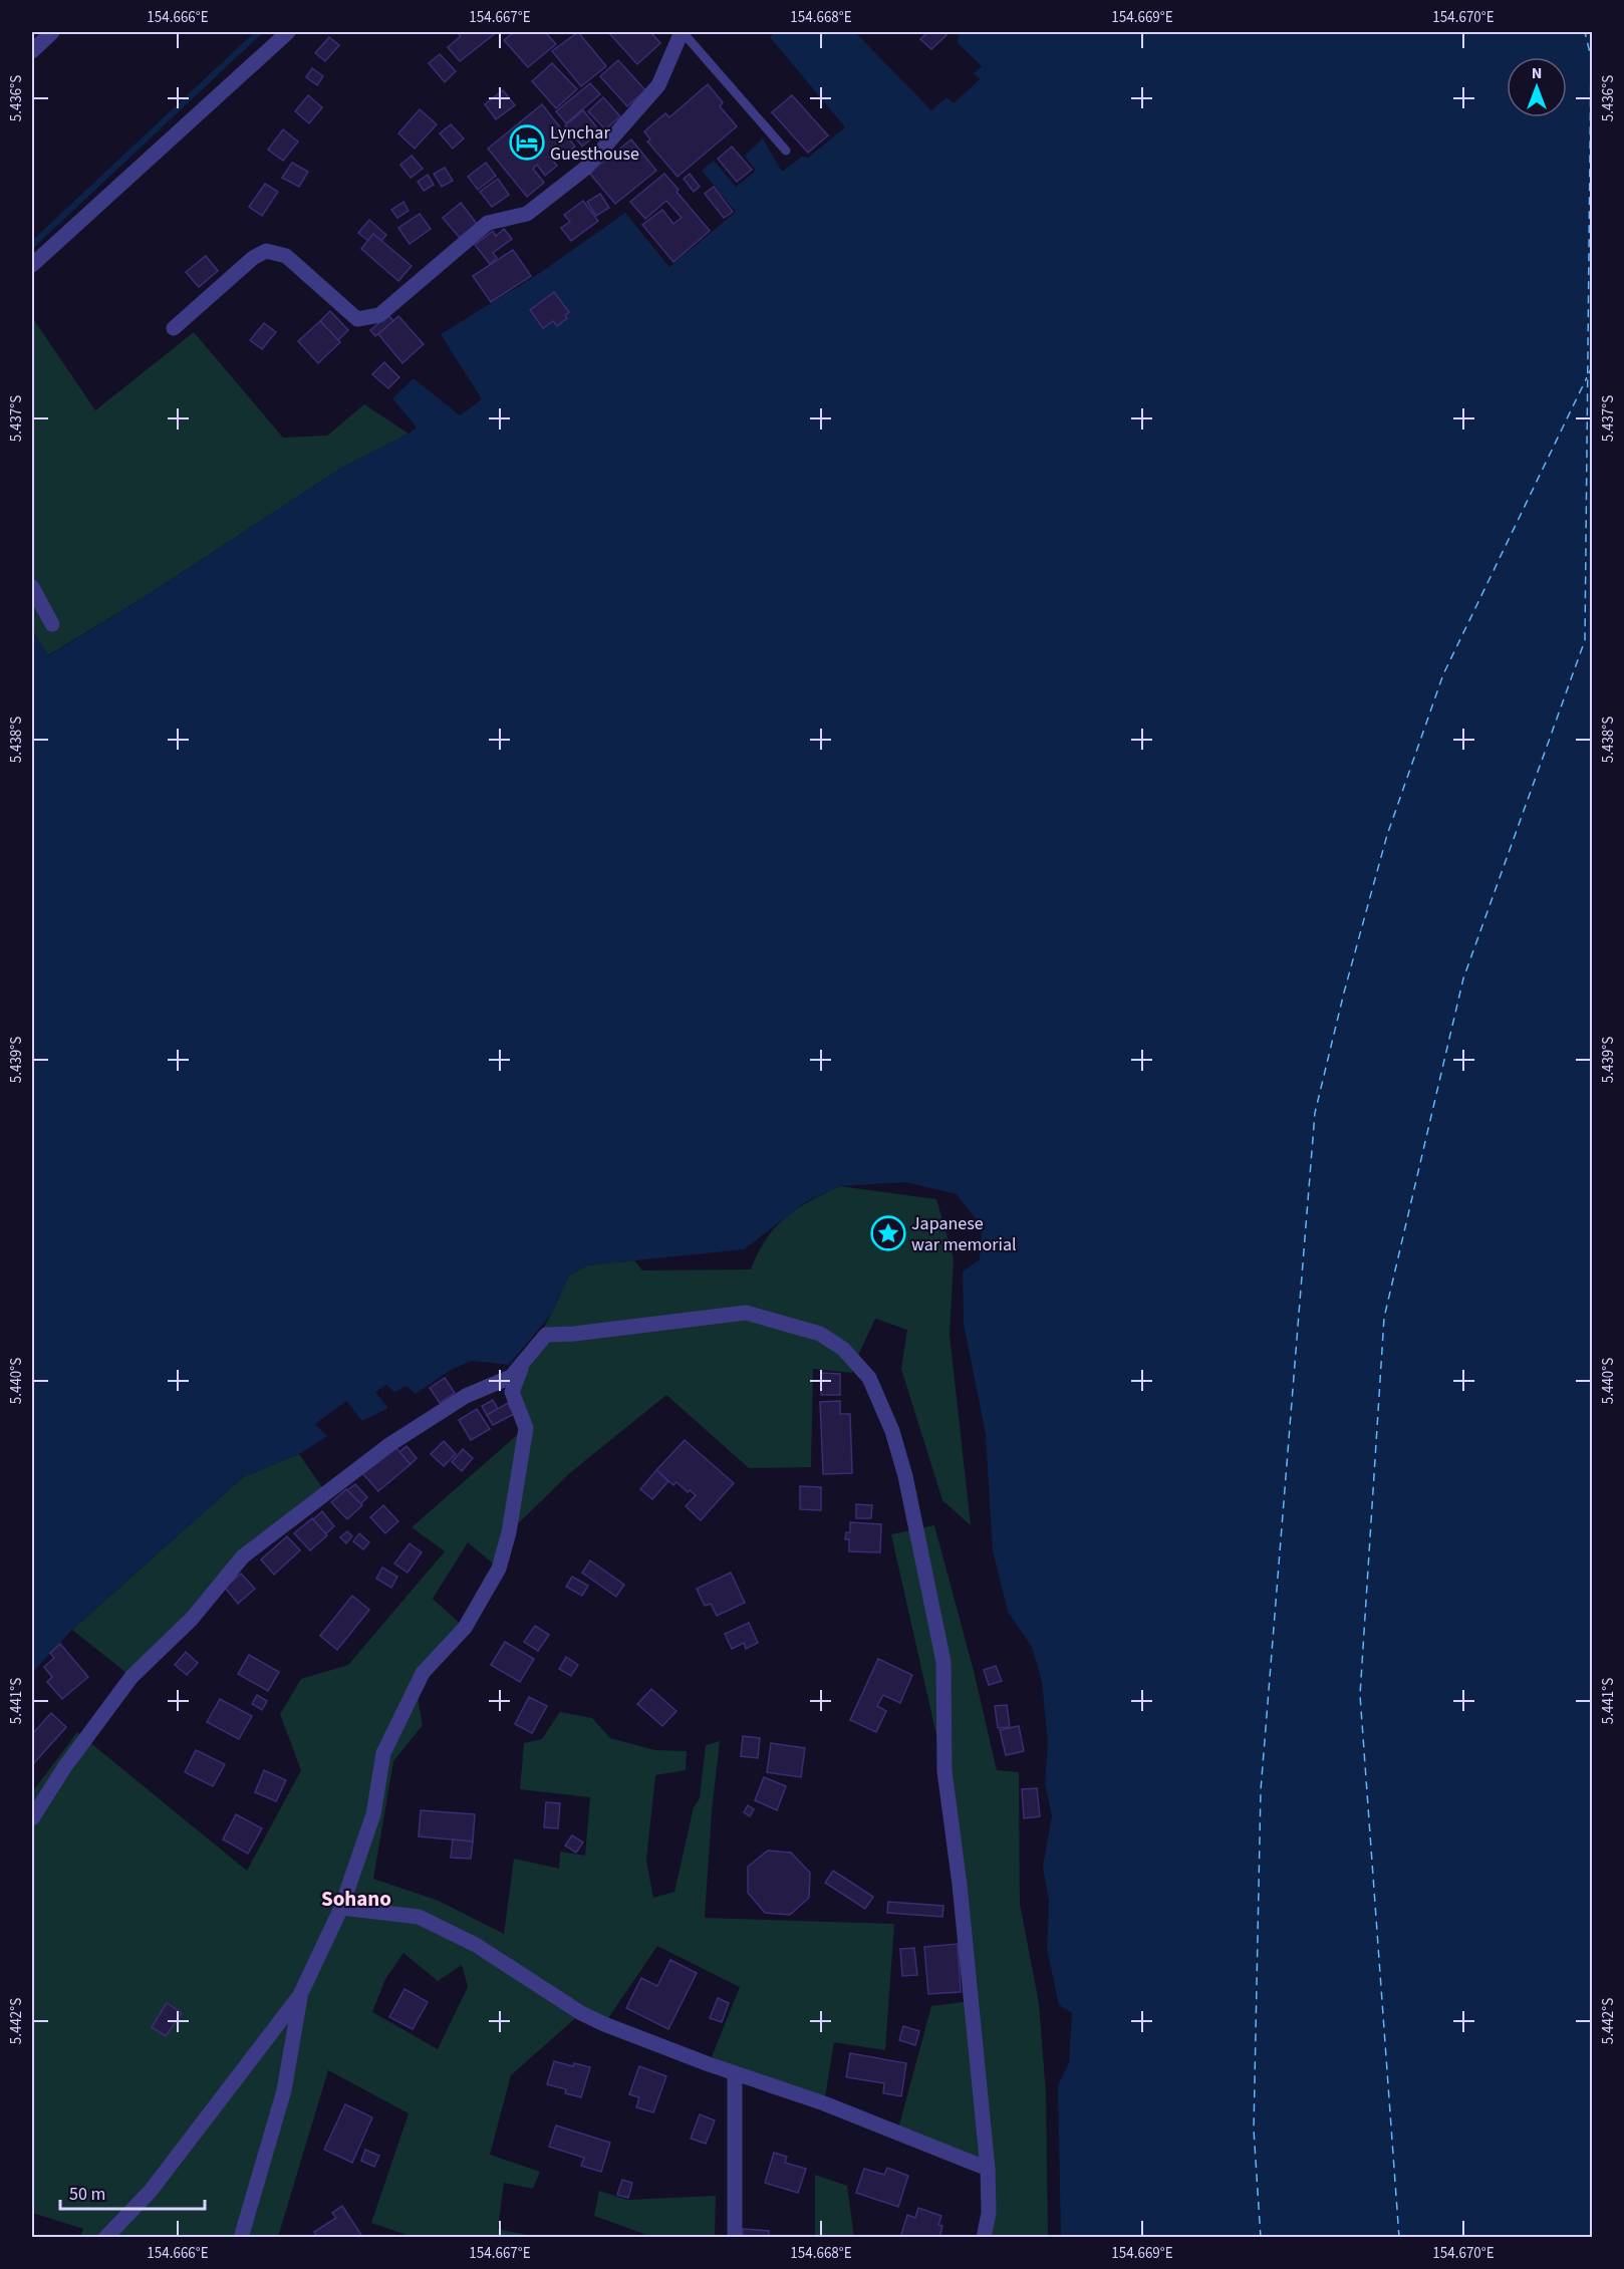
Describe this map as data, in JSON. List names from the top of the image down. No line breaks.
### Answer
{"districts":["Sohano"],"places":{"hotel":["Lynchar Guesthouse"],"place":["Japanese war memorial"]},"scale_bar":"50 m","north":"top","coordinates":["154.666°E","154.667°E","154.668°E","154.669°E","154.670°E","5.436°S","5.437°S","5.438°S","5.439°S","5.440°S","5.441°S","5.442°S"]}
